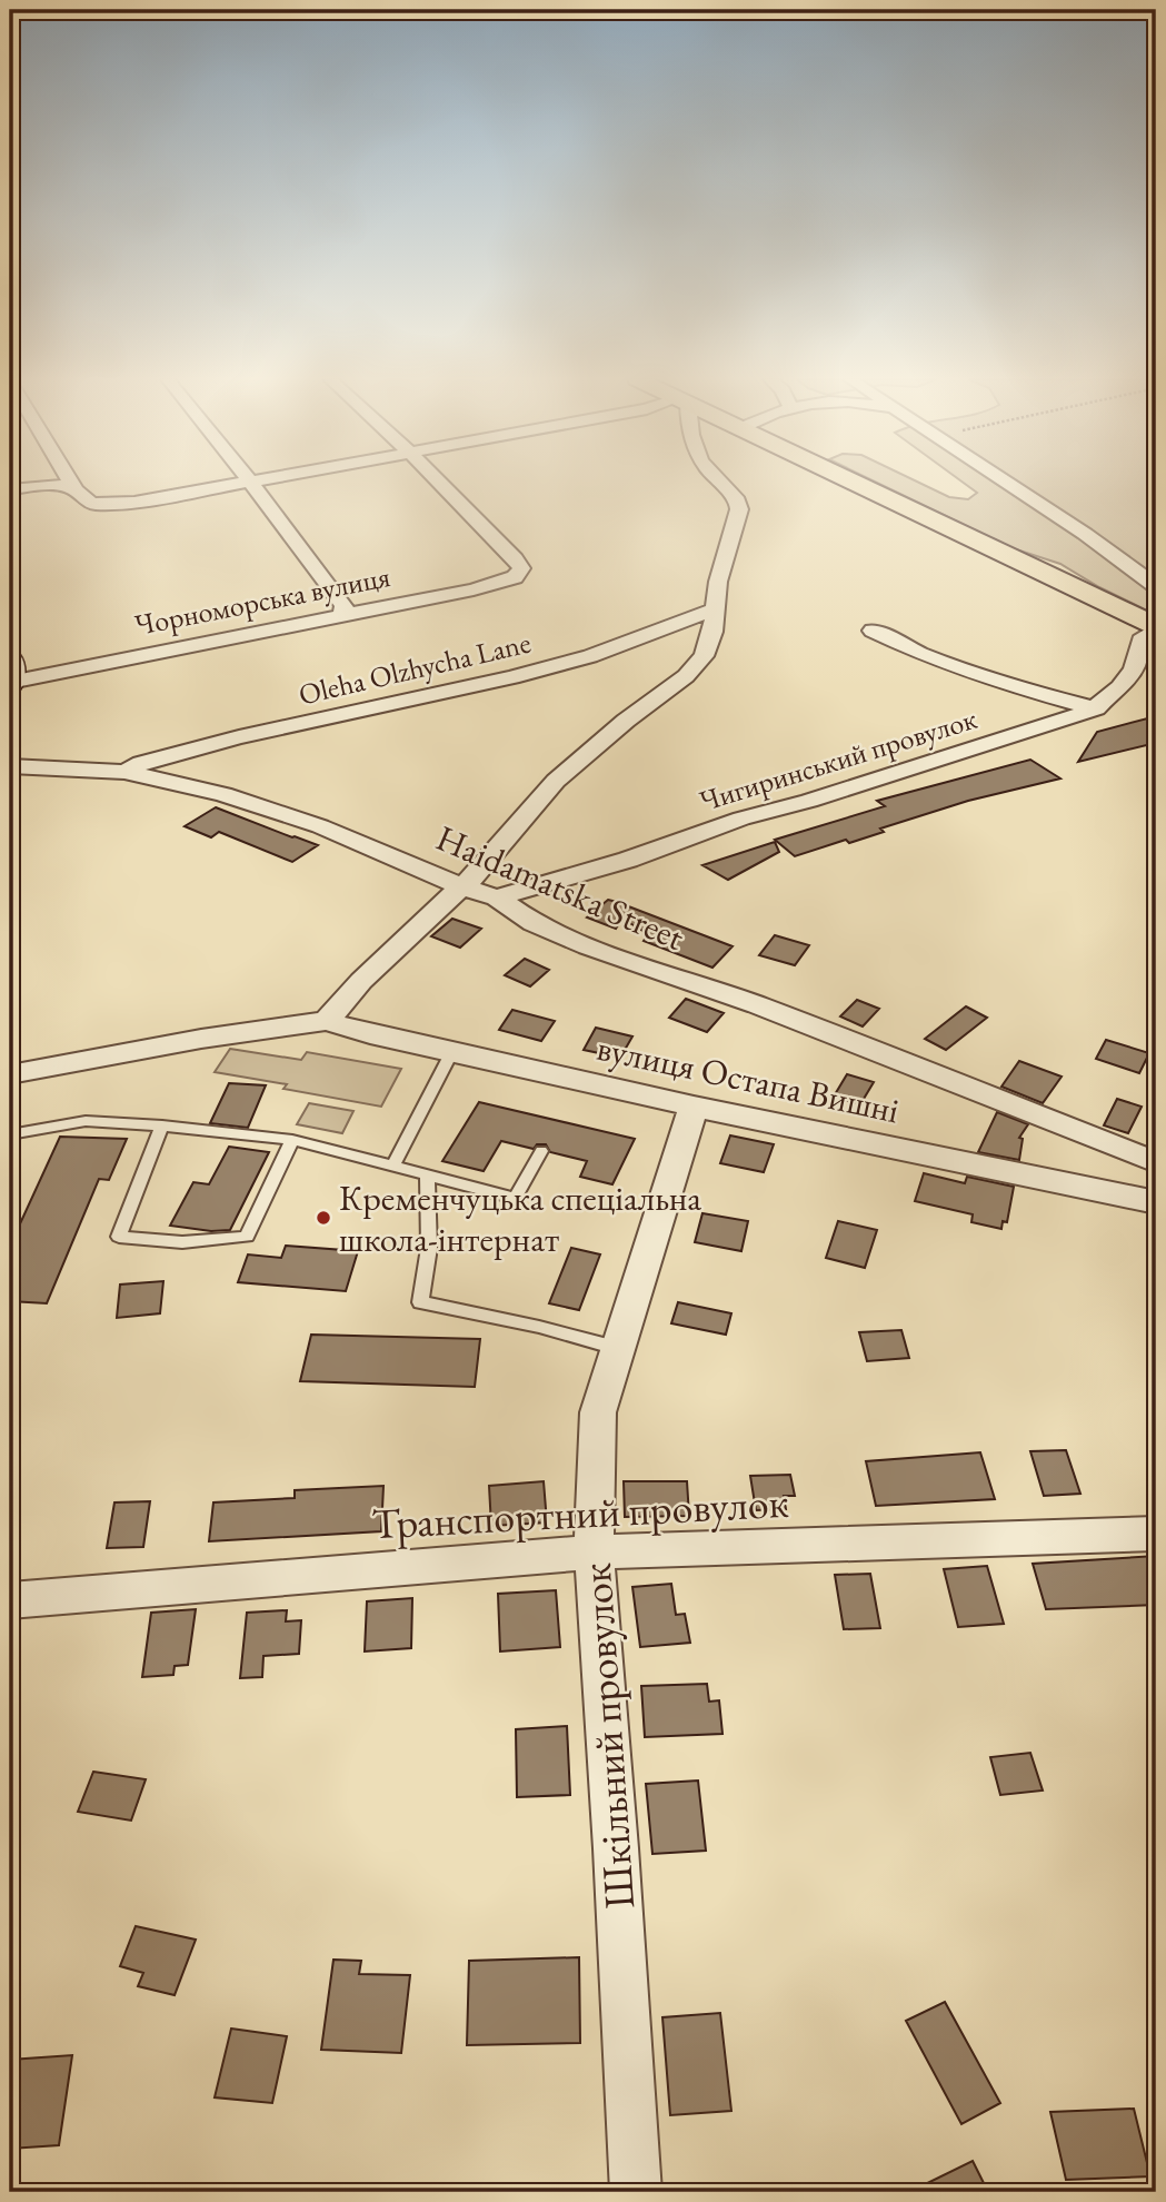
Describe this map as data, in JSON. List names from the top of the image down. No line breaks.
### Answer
{"streets":{"street":["Чорноморська вулиця","Oleha Olzhycha Lane","Чигиринський провулок","Haidamatska Street","вулиця Остапа Вишні","Транспортний провулок","Шкільний провулок"]},"crossings":[["Oleha Olzhycha Lane","Haidamatska Street"],["Чигиринський провулок","Haidamatska Street"],["вулиця Остапа Вишні","Шкільний провулок"],["Транспортний провулок","Шкільний провулок"]],"places":["Кременчуцька спеціальна школа-інтернат"]}
